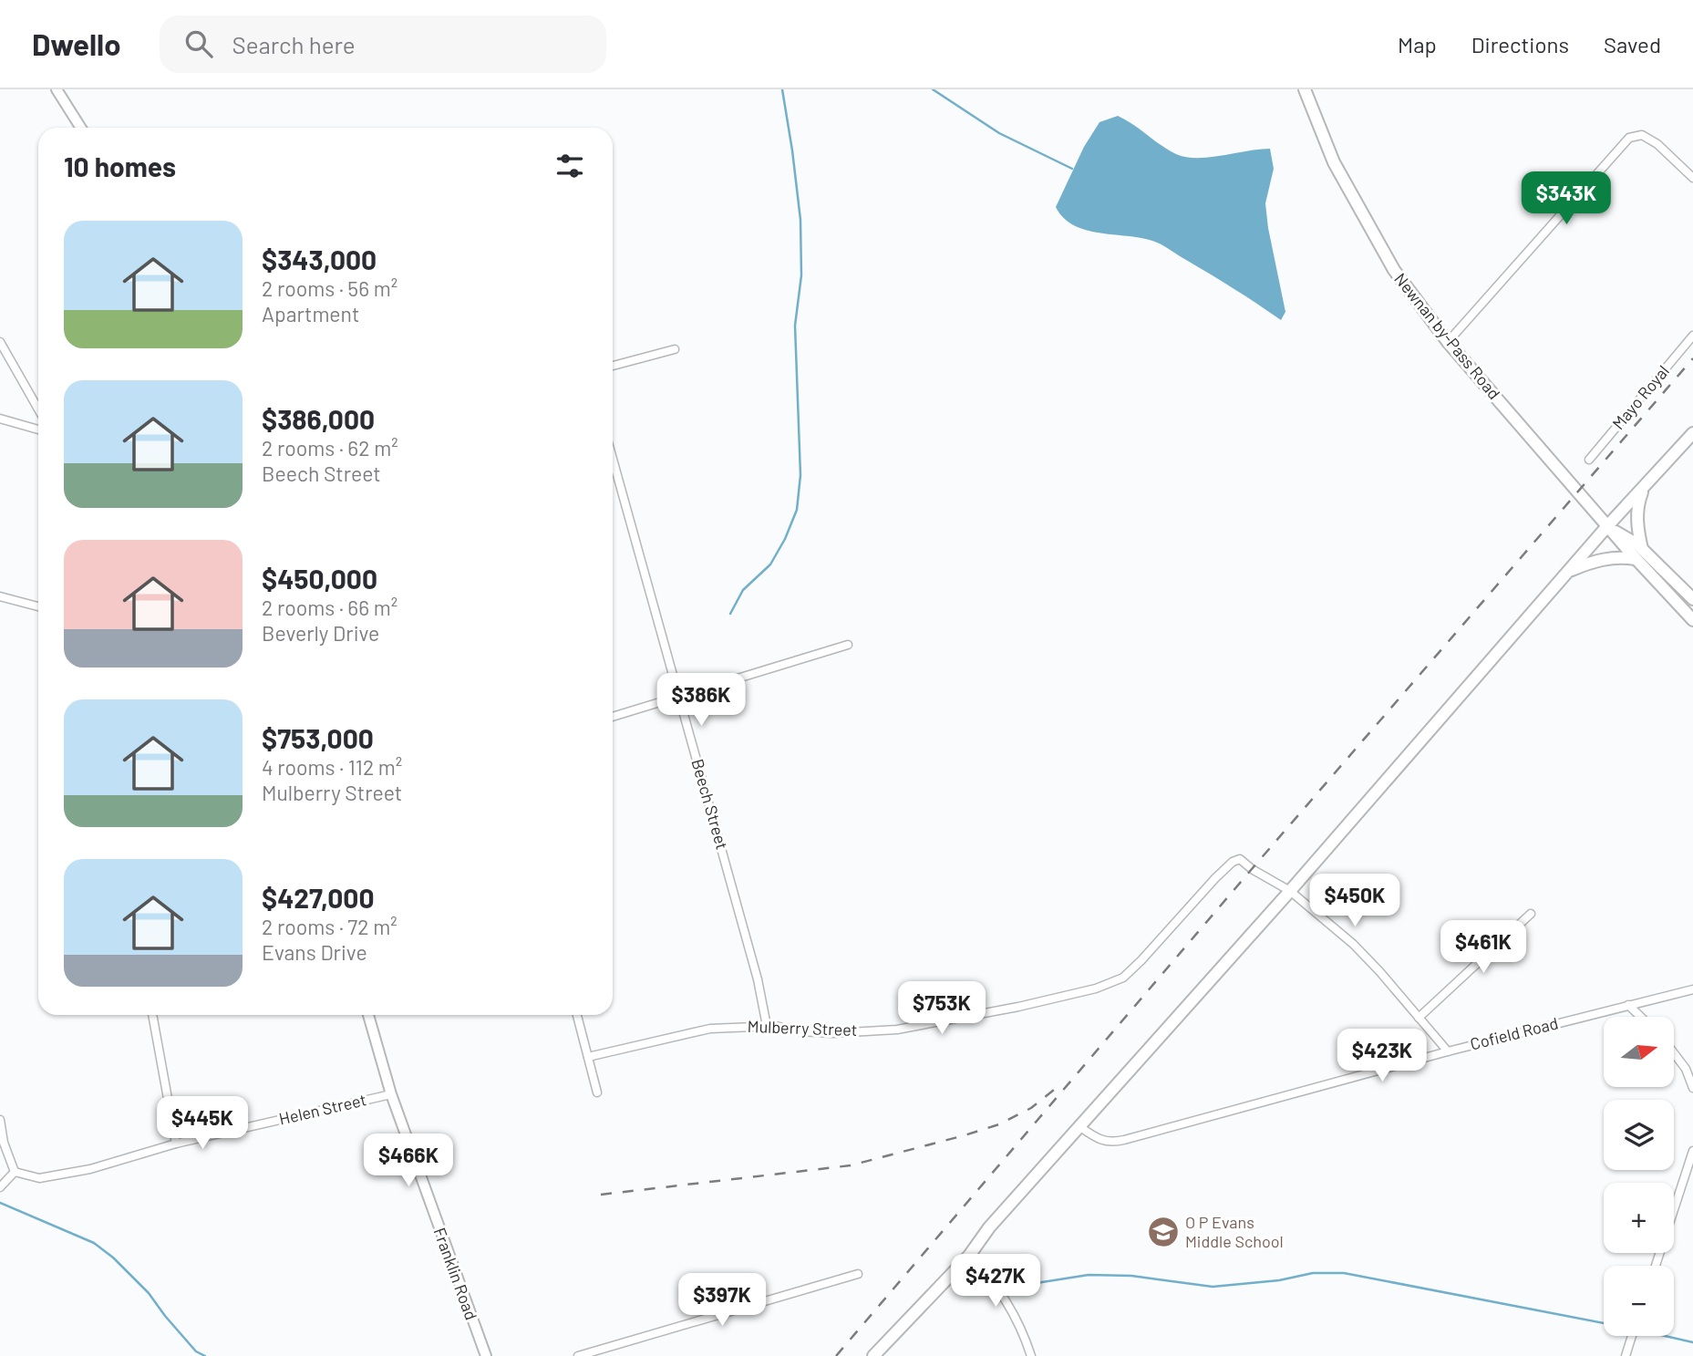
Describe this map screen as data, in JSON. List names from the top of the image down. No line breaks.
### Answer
{"streets":{"main road":["Newnan by-Pass Road","Franklin Road"],"street":["Mayo Royal","Beech Street","Mulberry Street","Cofield Road","Helen Street"]},"crossings":[["Beech Street","Mulberry Street"],["Helen Street","Franklin Road"]],"places":{"school or university":["O P Evans Middle School"]},"north":"right","page":{"header":"Dwello","search":"Search here","nav":["Map","Directions","Saved"],"heading":"10 homes","price":["$343K","$386K","$450K","$461K","$753K","$423K","$445K","$466K","$427K","$397K"],"list":[{"name":"$343,000","note":"2 rooms · 56 m² · Apartment"},{"name":"$386,000","note":"2 rooms · 62 m² · Beech Street"},{"name":"$450,000","note":"2 rooms · 66 m² · Beverly Drive"},{"name":"$753,000","note":"4 rooms · 112 m² · Mulberry Street"},{"name":"$427,000","note":"2 rooms · 72 m² · Evans Drive"}],"map_buttons":["+","−"]}}
